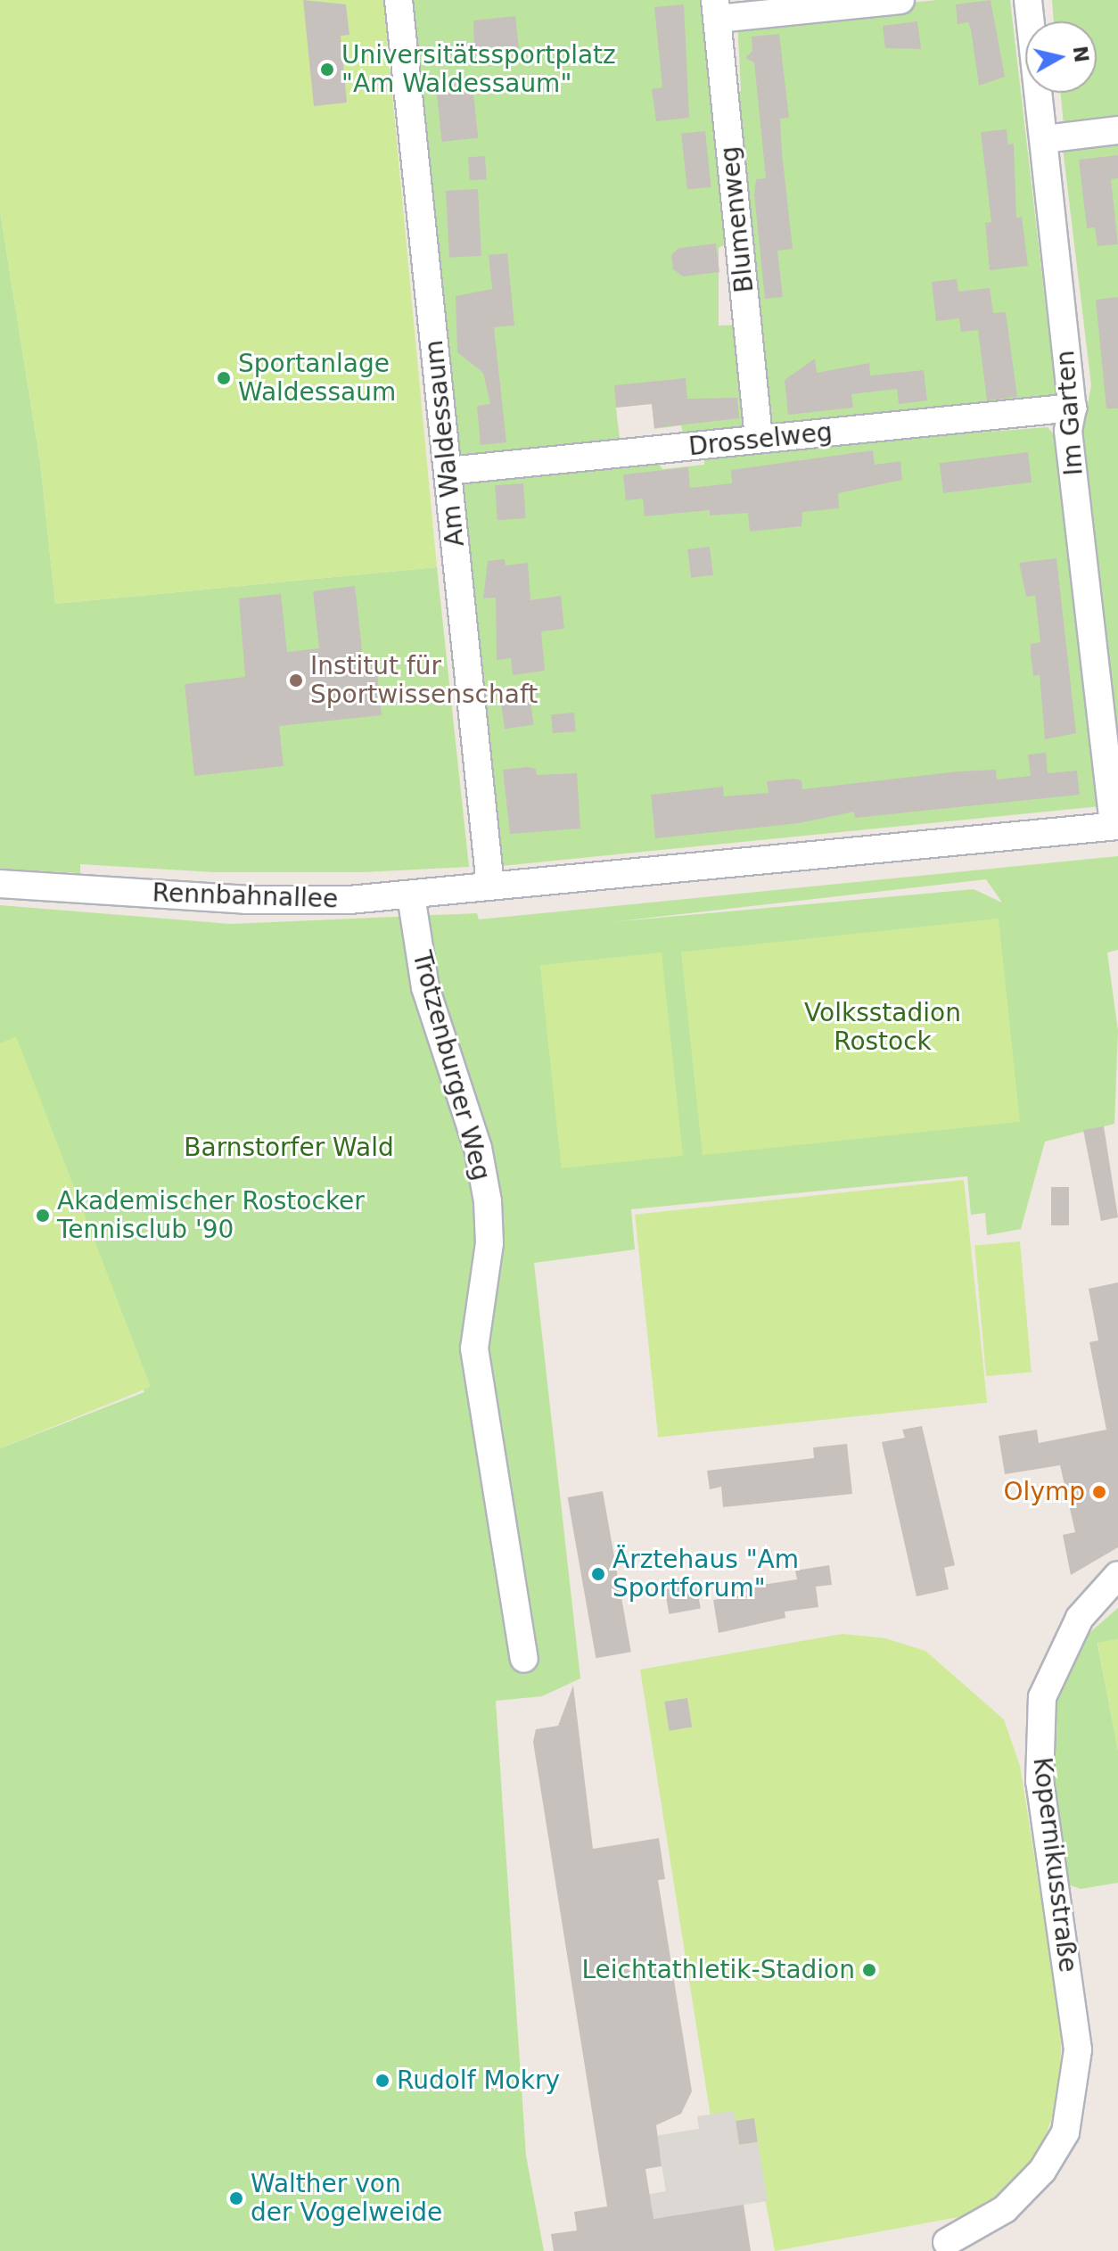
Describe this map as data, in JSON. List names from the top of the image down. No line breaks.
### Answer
{"streets":{"street":["Blumenweg","Im Garten","Drosselweg","Am Waldessaum","Rennbahnallee","Trotzenburger Weg","Kopernikusstraße"]},"crossings":[["Blumenweg","Drosselweg"],["Im Garten","Drosselweg"],["Drosselweg","Am Waldessaum"],["Am Waldessaum","Rennbahnallee"],["Rennbahnallee","Trotzenburger Weg"]],"parks":["Volksstadion Rostock","Barnstorfer Wald"],"places":["Universitätssportplatz \"Am Waldessaum\"","Sportanlage Waldessaum","Institut für Sportwissenschaft","Akademischer Rostocker Tennisclub '90","Olymp","Ärztehaus \"Am Sportforum\"","Leichtathletik-Stadion","Rudolf Mokry","Walther von der Vogelweide"],"north":"right"}
